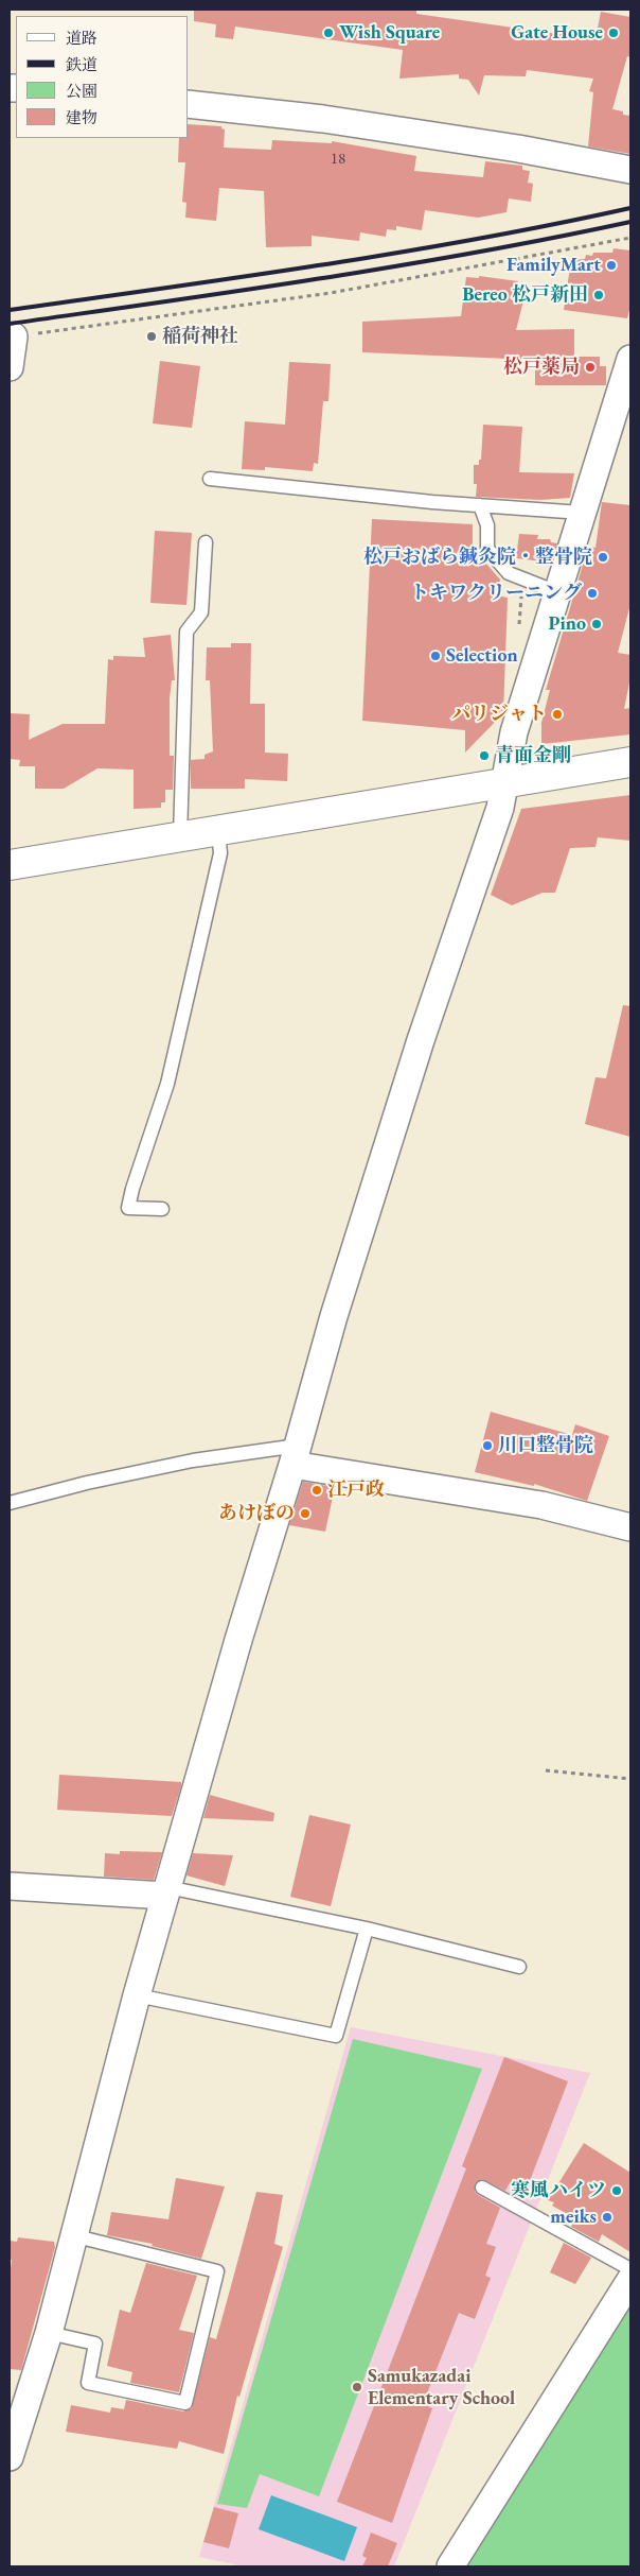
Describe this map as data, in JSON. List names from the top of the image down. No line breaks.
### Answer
{"places":["Wish Square","Gate House","FamilyMart","Bereo 松戸新田","稲荷神社","松戸薬局","松戸おばら鍼灸院・整骨院","トキワクリーニング","Pino","Selection","パリジャト","青面金剛","川口整骨院","江戸政","あけぼの","寒風ハイツ","meiks","Samukazadai Elementary School"],"house_numbers":["18"],"legend":["道路","鉄道","公園","建物"]}
